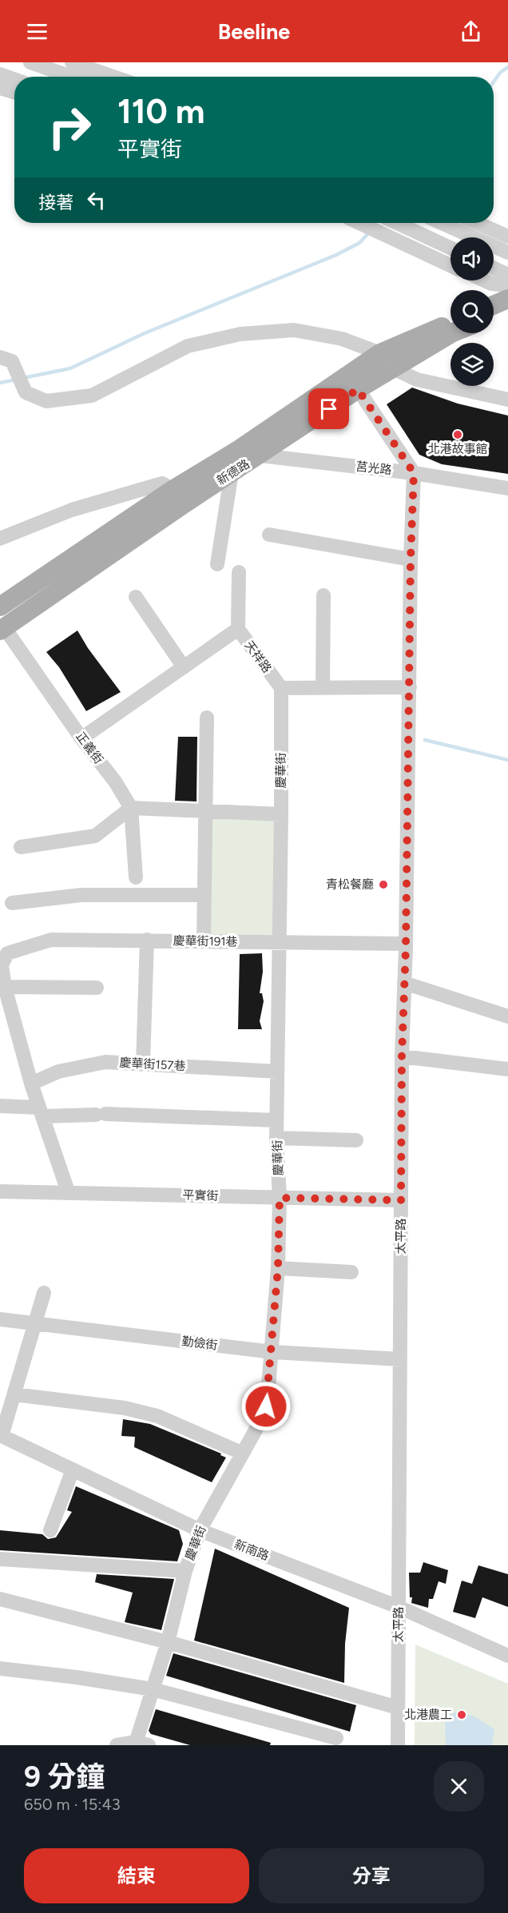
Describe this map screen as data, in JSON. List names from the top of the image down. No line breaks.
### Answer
{"streets":{"main road":["新德路"],"street":["莒光路","天祥路","正義街","慶華街","慶華街191巷","慶華街157巷","平實街","太平路","勤儉街","新南路"]},"crossings":[["莒光路","新德路"],["莒光路","太平路"],["新德路","正義街"],["天祥路","正義街"],["天祥路","慶華街"],["慶華街","慶華街191巷"],["慶華街","慶華街157巷"],["慶華街","平實街"],["慶華街","勤儉街"],["慶華街","新南路"],["慶華街191巷","太平路"],["平實街","太平路"],["太平路","勤儉街"],["太平路","新南路"]],"places":["北港故事館","青松餐廳","北港農工"],"page":{"header":"Beeline","turn":["110 m","平實街"],"then":"接著","heading":["9 分鐘","650 m · 15:43"],"buttons":["結束","分享"]}}
